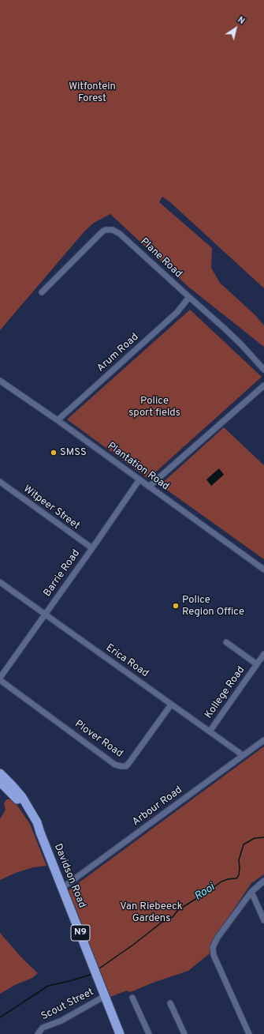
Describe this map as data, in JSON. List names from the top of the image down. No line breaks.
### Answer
{"streets":{"highway":["Davidson Road","N9"],"street":["Plane Road","Arum Road","Plantation Road","Witpeer Street","Barrie Road","Erica Road","Kollege Road","Plover Road","Arbour Road","Scout Street"]},"crossings":[["Plane Road","Arum Road"],["Arum Road","Plantation Road"],["Plantation Road","Barrie Road"],["Witpeer Street","Barrie Road"],["Barrie Road","Erica Road"],["Barrie Road","Plover Road"],["Erica Road","Kollege Road"],["Erica Road","Plover Road"],["Erica Road","Arbour Road"],["Arbour Road","Davidson Road"],["Davidson Road","Scout Street"]],"water":["Rooi"],"parks":["Witfontein Forest","Police sport fields","Van Riebeeck Gardens"],"places":["SMSS","Police Region Office"],"north":"top right"}
